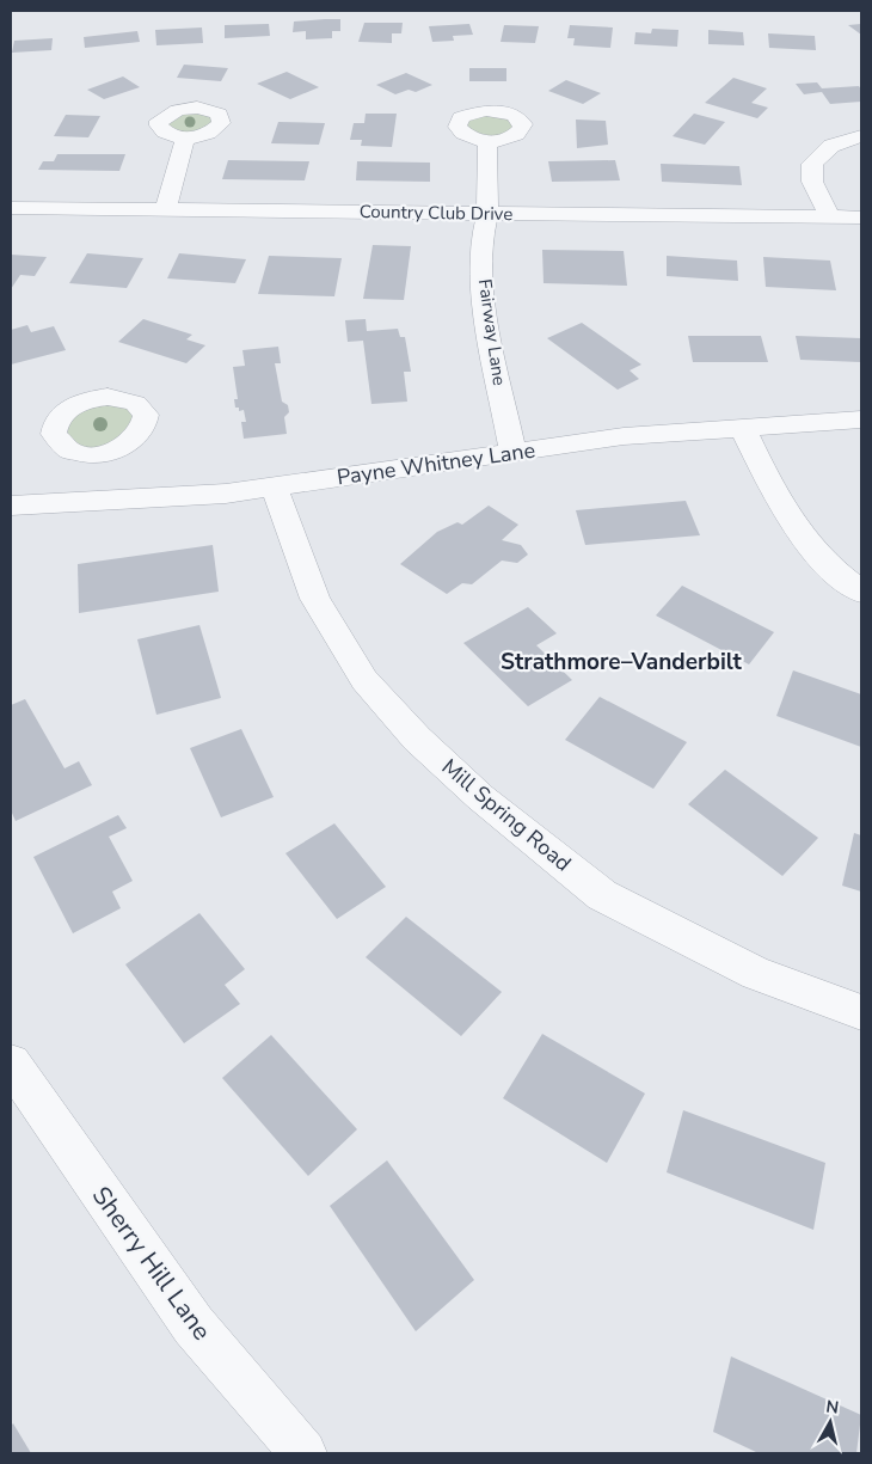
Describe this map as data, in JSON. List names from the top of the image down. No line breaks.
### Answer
{"streets":{"street":["Country Club Drive","Fairway Lane","Payne Whitney Lane","Mill Spring Road","Sherry Hill Lane"]},"crossings":[["Country Club Drive","Fairway Lane"],["Fairway Lane","Payne Whitney Lane"],["Payne Whitney Lane","Mill Spring Road"]],"districts":["Strathmore–Vanderbilt"],"north":"top"}
